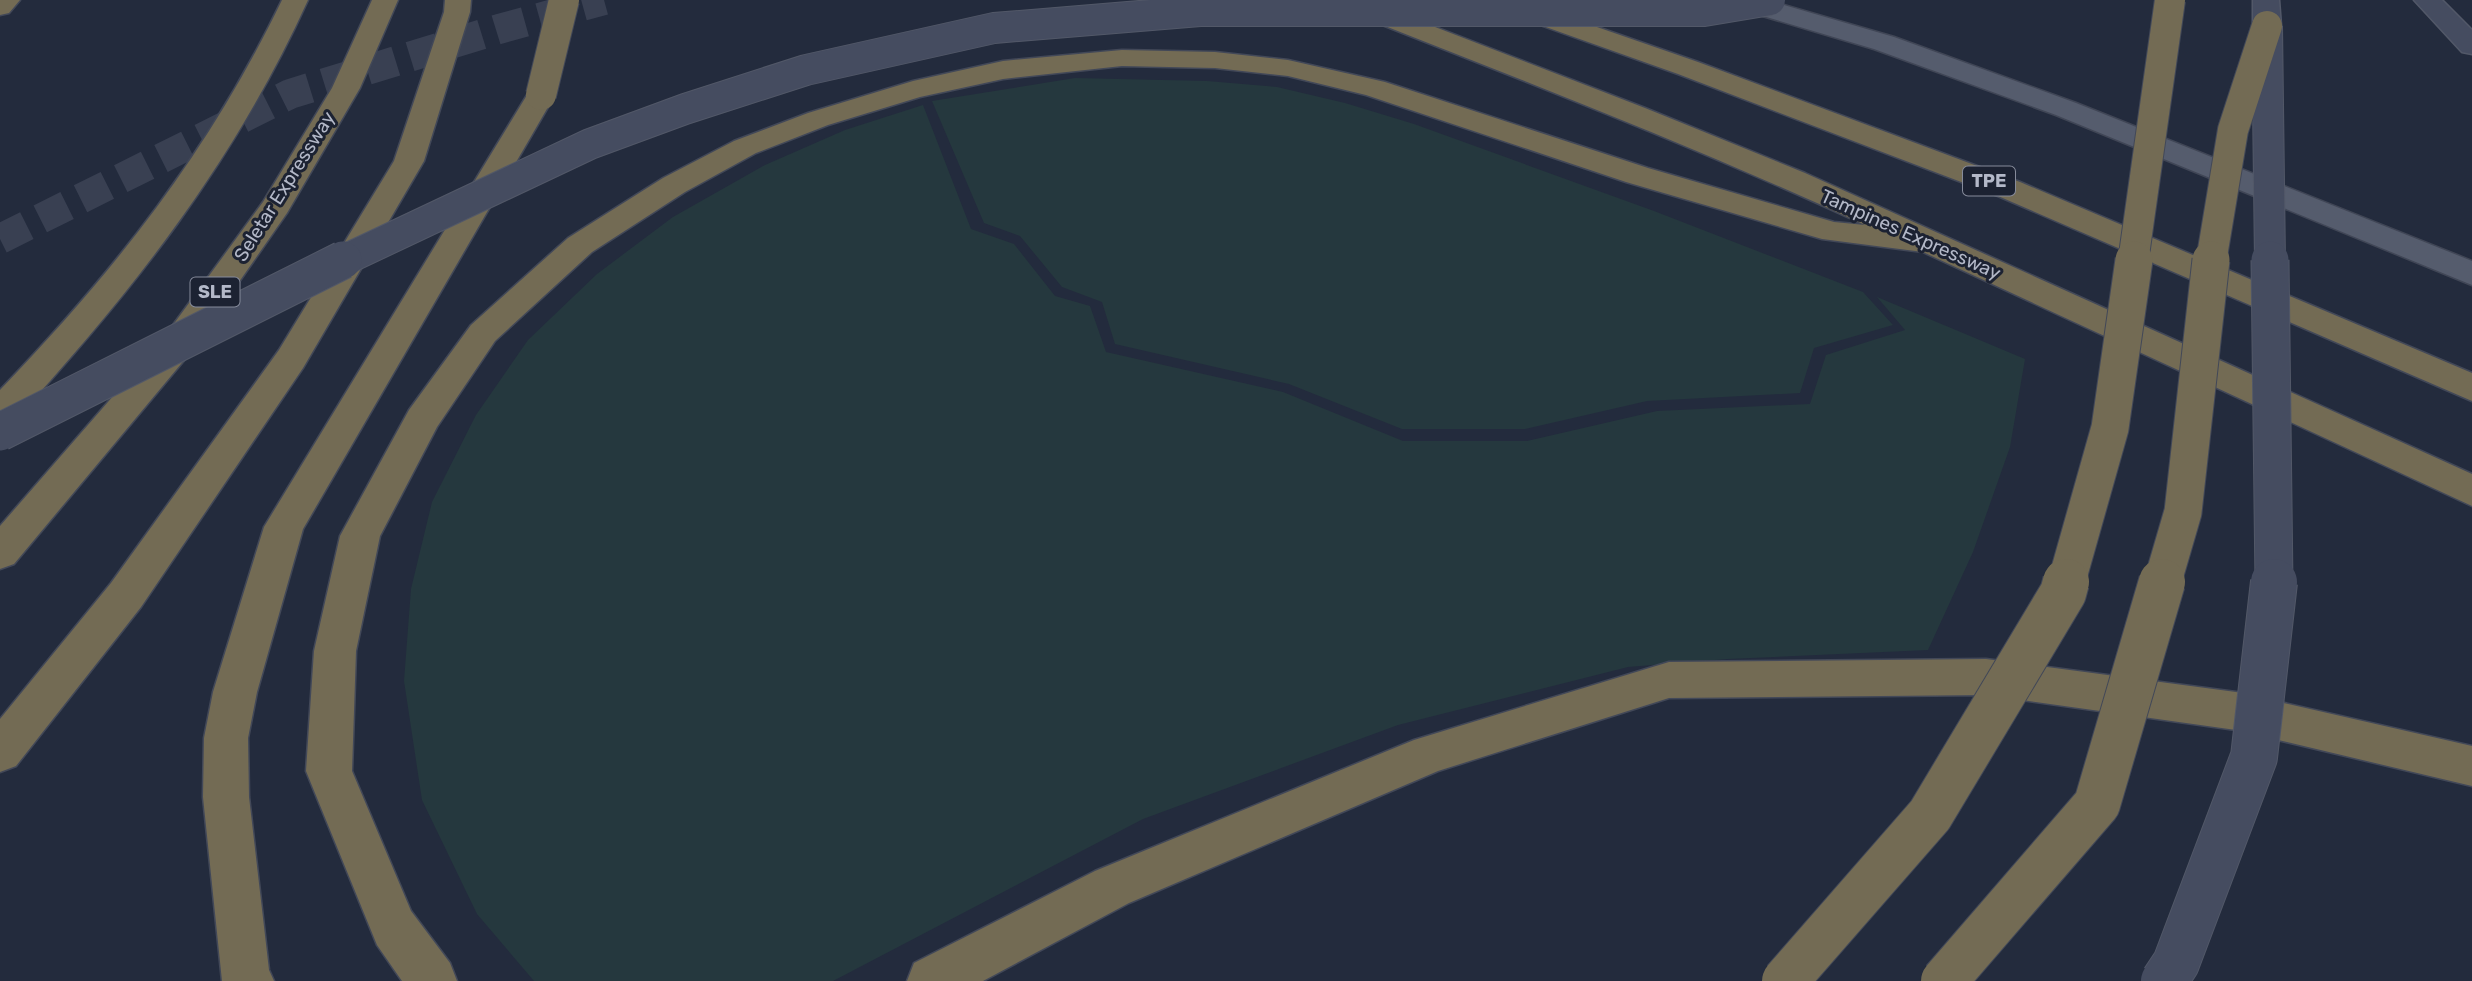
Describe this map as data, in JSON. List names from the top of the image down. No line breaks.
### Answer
{"streets":{"highway":["TPE","Seletar Expressway","Tampines Expressway","SLE"]}}
